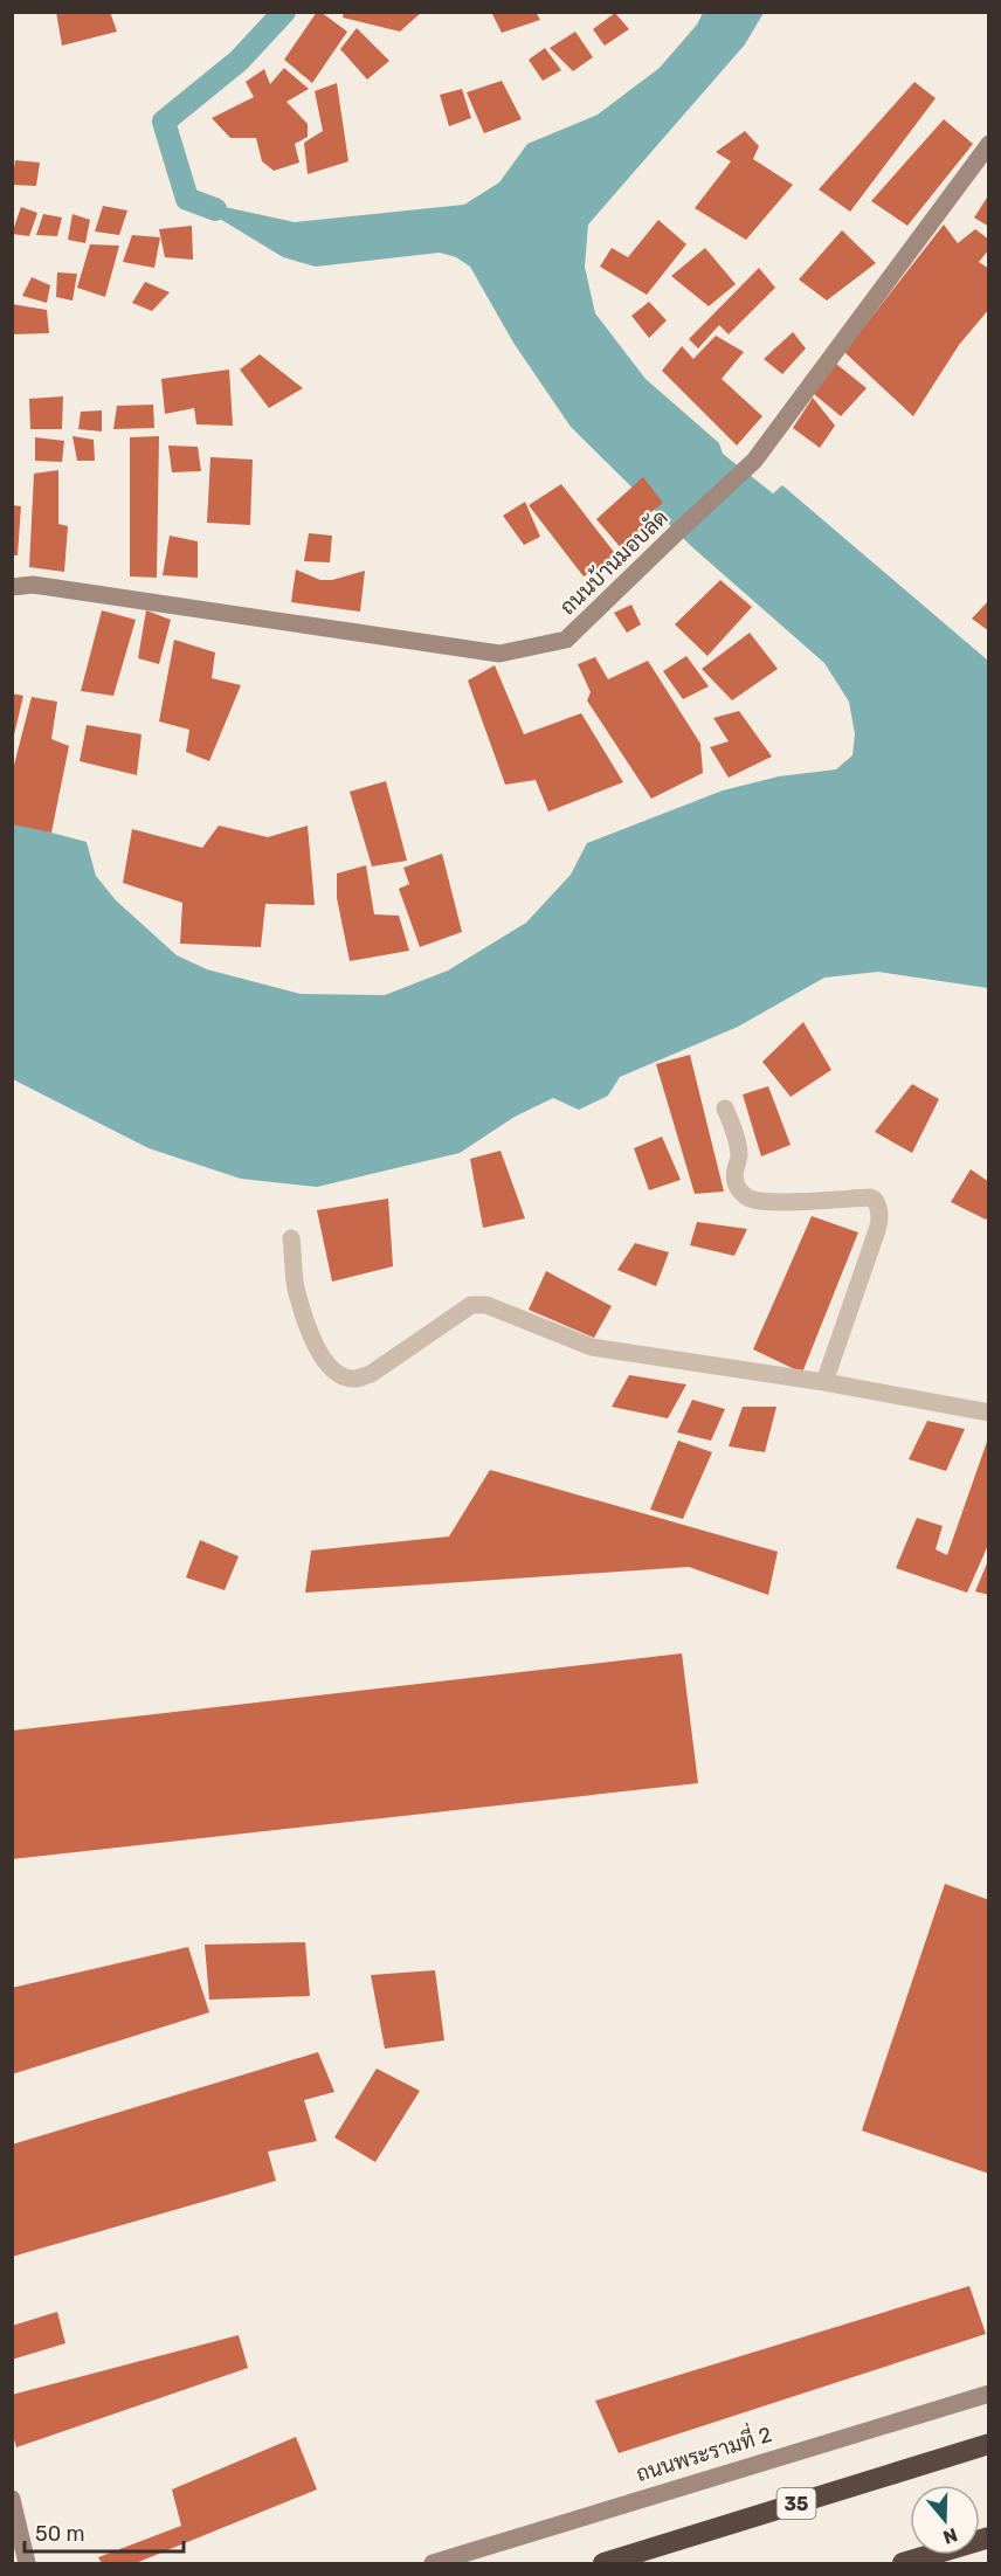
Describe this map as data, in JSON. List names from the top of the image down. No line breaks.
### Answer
{"streets":{"highway":["35"],"street":["ถนนบ้านมอบลัด","ถนนพระรามที่ 2"]},"scale_bar":"50 m","north":"bottom"}
